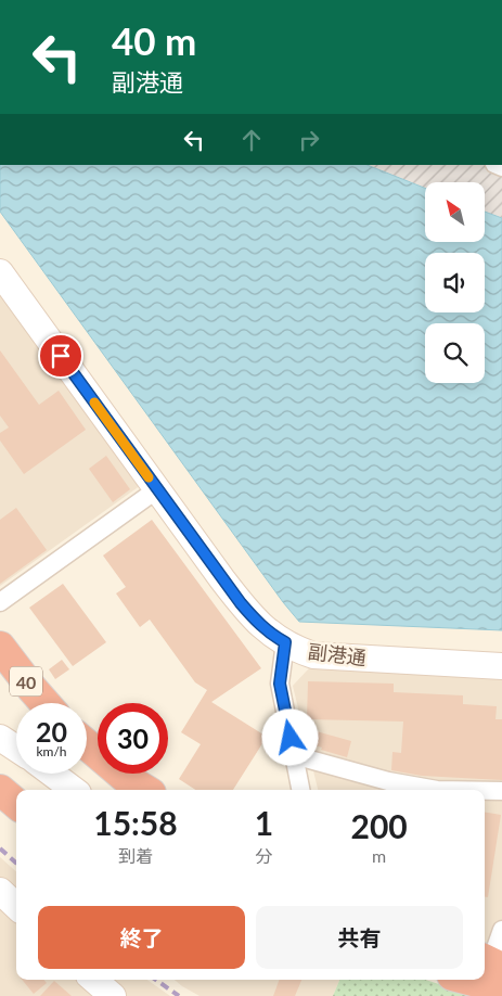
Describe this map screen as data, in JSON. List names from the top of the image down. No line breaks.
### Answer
{"streets":{"highway":["40"],"street":["副港通"]},"north":"top left","page":{"turn":["40 m","副港通"],"speed":"20 km/h","limit":"30","eta":["15:58","到着","1","分","200","m"],"buttons":["終了","共有"]}}
